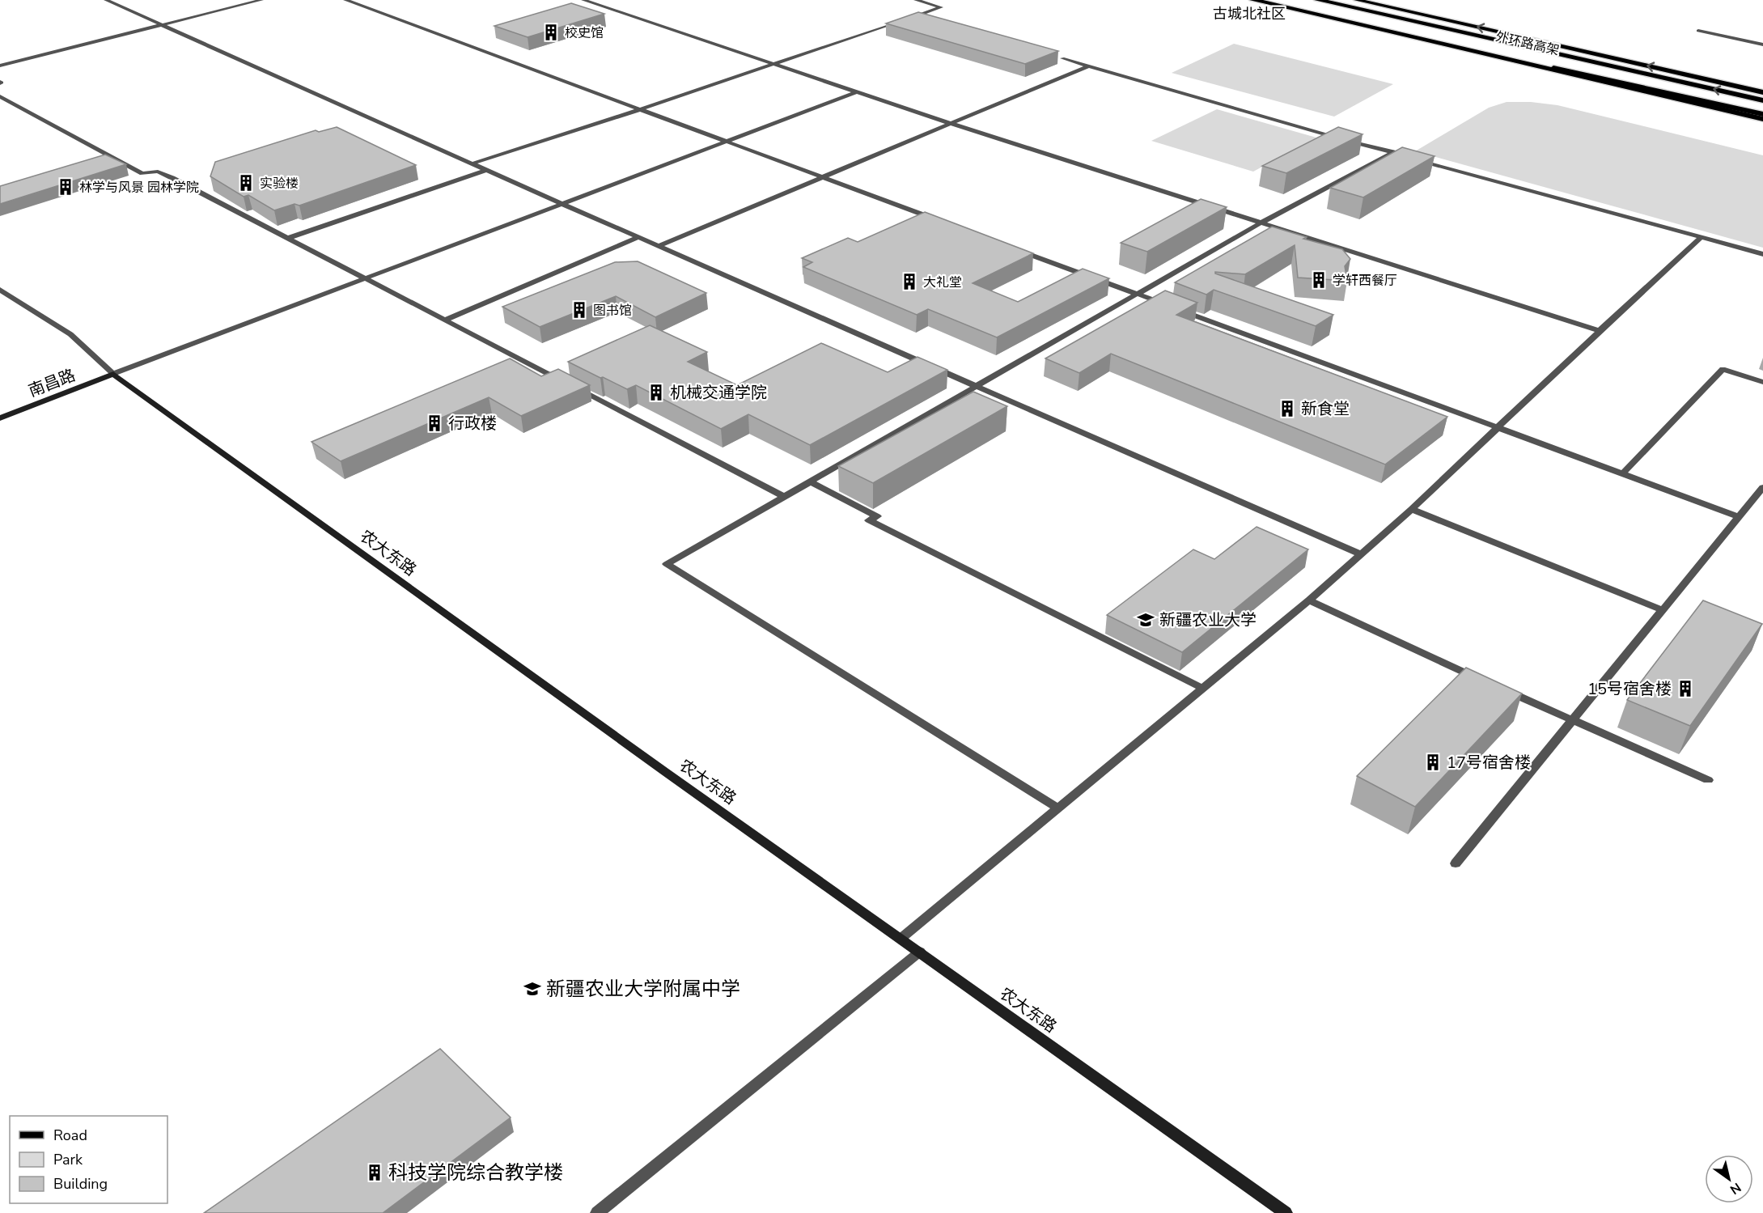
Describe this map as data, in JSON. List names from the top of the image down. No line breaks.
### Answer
{"streets":{"highway":["外环路高架"],"main road":["南昌路","农大东路"]},"crossings":[["南昌路","农大东路"]],"districts":["古城北社区"],"places":{"building":["校史馆","实验楼","林学与风景 园林学院","学轩西餐厅","大礼堂","图书馆","机械交通学院","新食堂","行政楼","15号宿舍楼","17号宿舍楼","科技学院综合教学楼"],"school or university":["新疆农业大学","新疆农业大学附属中学"]},"legend":["Road","Park","Building"],"north":"bottom right"}
